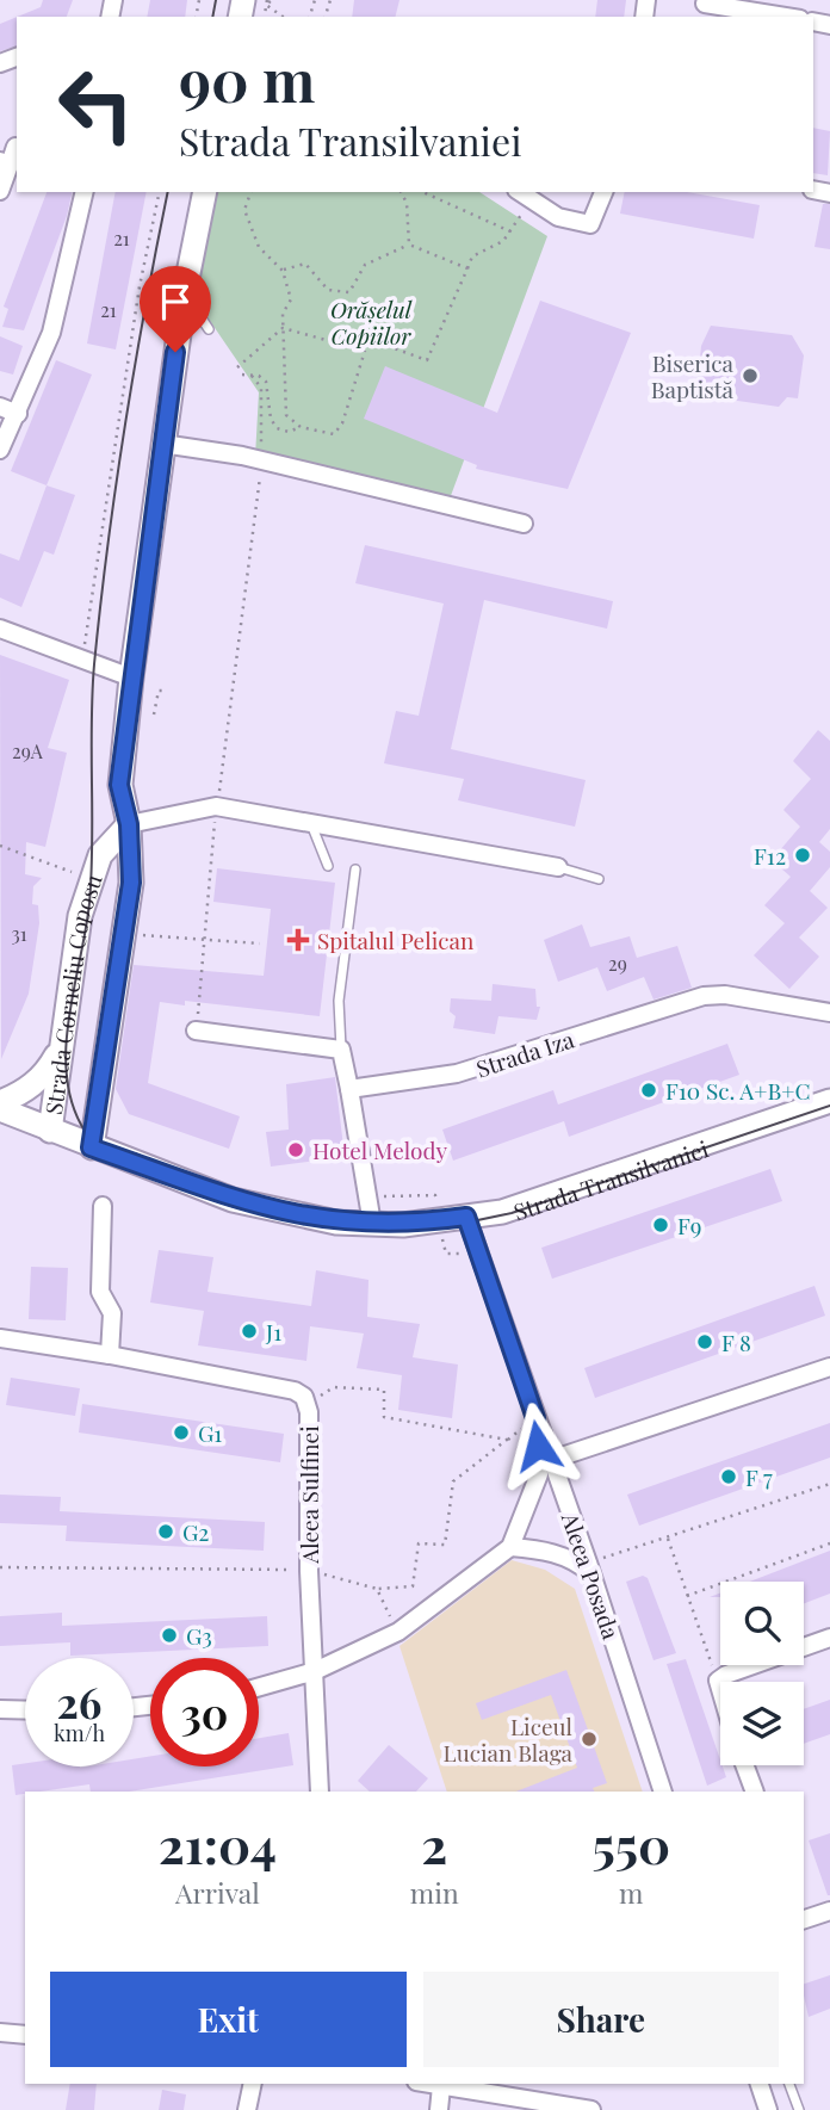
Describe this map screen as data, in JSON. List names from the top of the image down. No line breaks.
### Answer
{"streets":{"main road":["Strada Corneliu Coposu","Strada Transilvaniei"],"street":["Strada Iza","Aleea Sulfinei","Aleea Posada"]},"crossings":[["Strada Corneliu Coposu","Strada Transilvaniei"],["Strada Transilvaniei","Aleea Posada"]],"parks":["Orășelul Copiilor"],"places":{"other":["Biserica Baptistă","F12","F10 Sc. A+B+C","Hotel Melody","F9","J1","F 8","G1","F 7","G2","G3","Liceul Lucian Blaga"],"health":["Spitalul Pelican"]},"house_numbers":["21","21","29A","31","29"],"page":{"turn":["90 m","Strada Transilvaniei"],"speed":"26 km/h","limit":"30","eta":["21:04","Arrival","2","min","550","m"],"buttons":["Exit","Share"]}}
